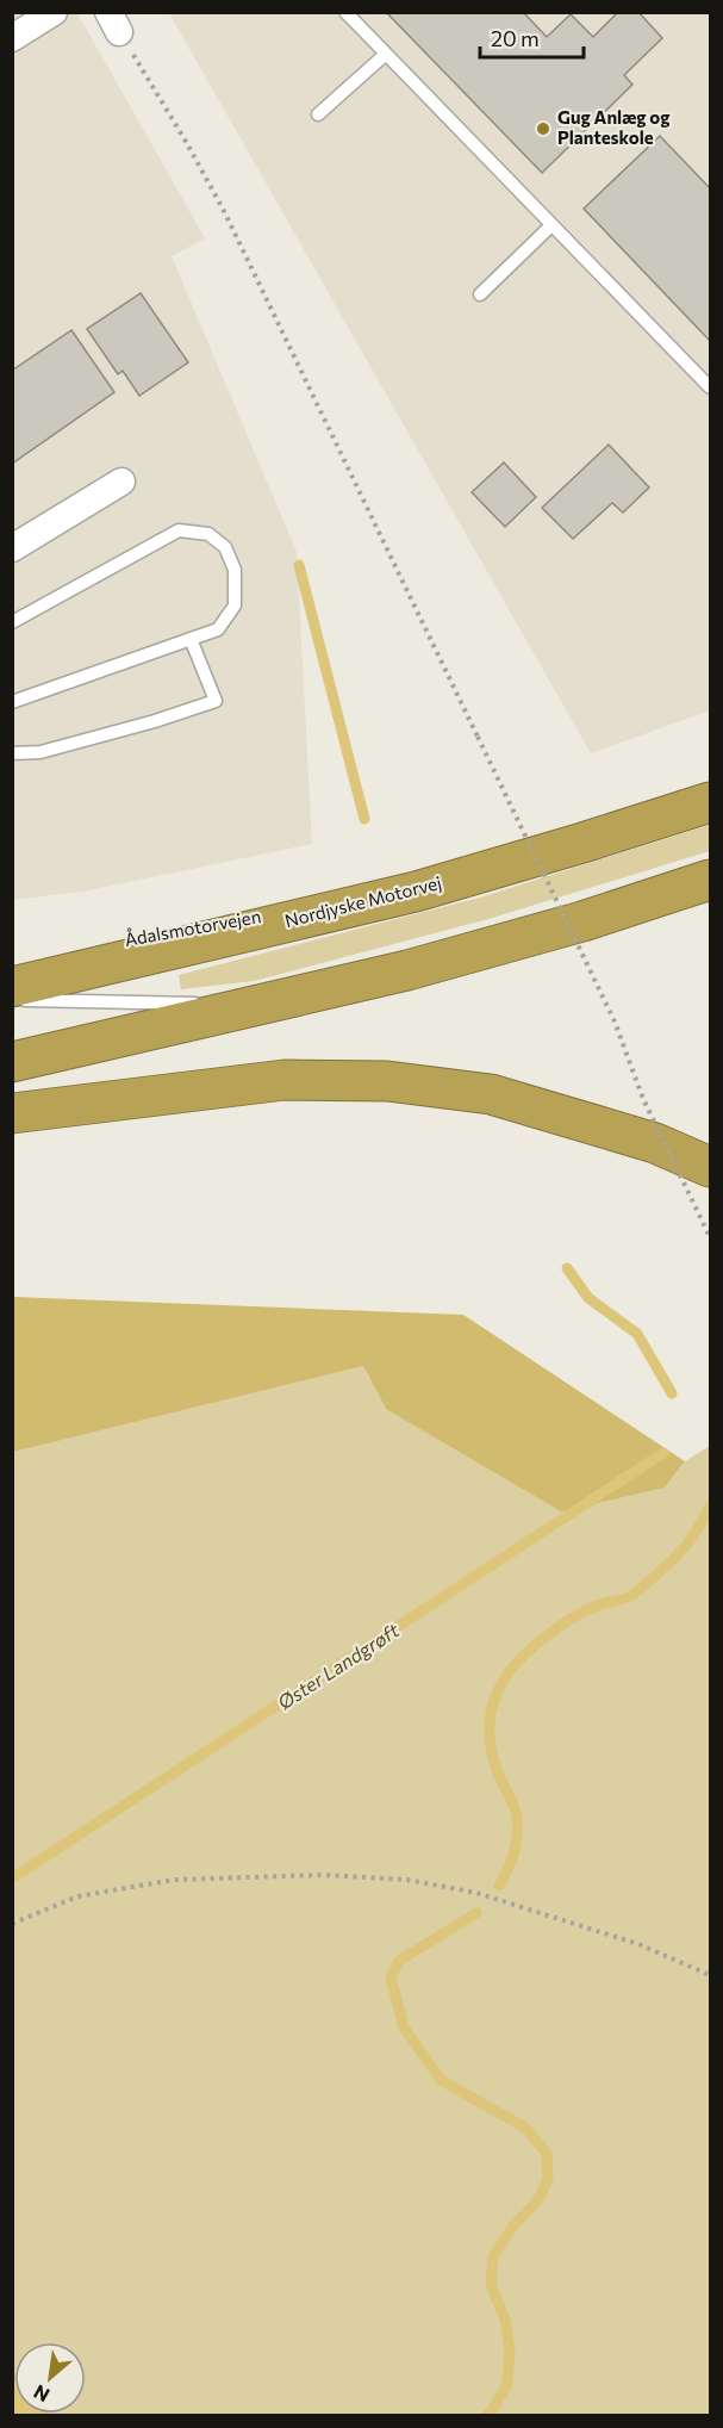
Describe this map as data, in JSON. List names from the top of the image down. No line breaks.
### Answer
{"streets":{"highway":["Nordjyske Motorvej","Ådalsmotorvejen"]},"crossings":[["Nordjyske Motorvej","Ådalsmotorvejen"]],"water":["Øster Landgrøft"],"places":["Gug Anlæg og Planteskole"],"scale_bar":"20 m","north":"bottom left"}
